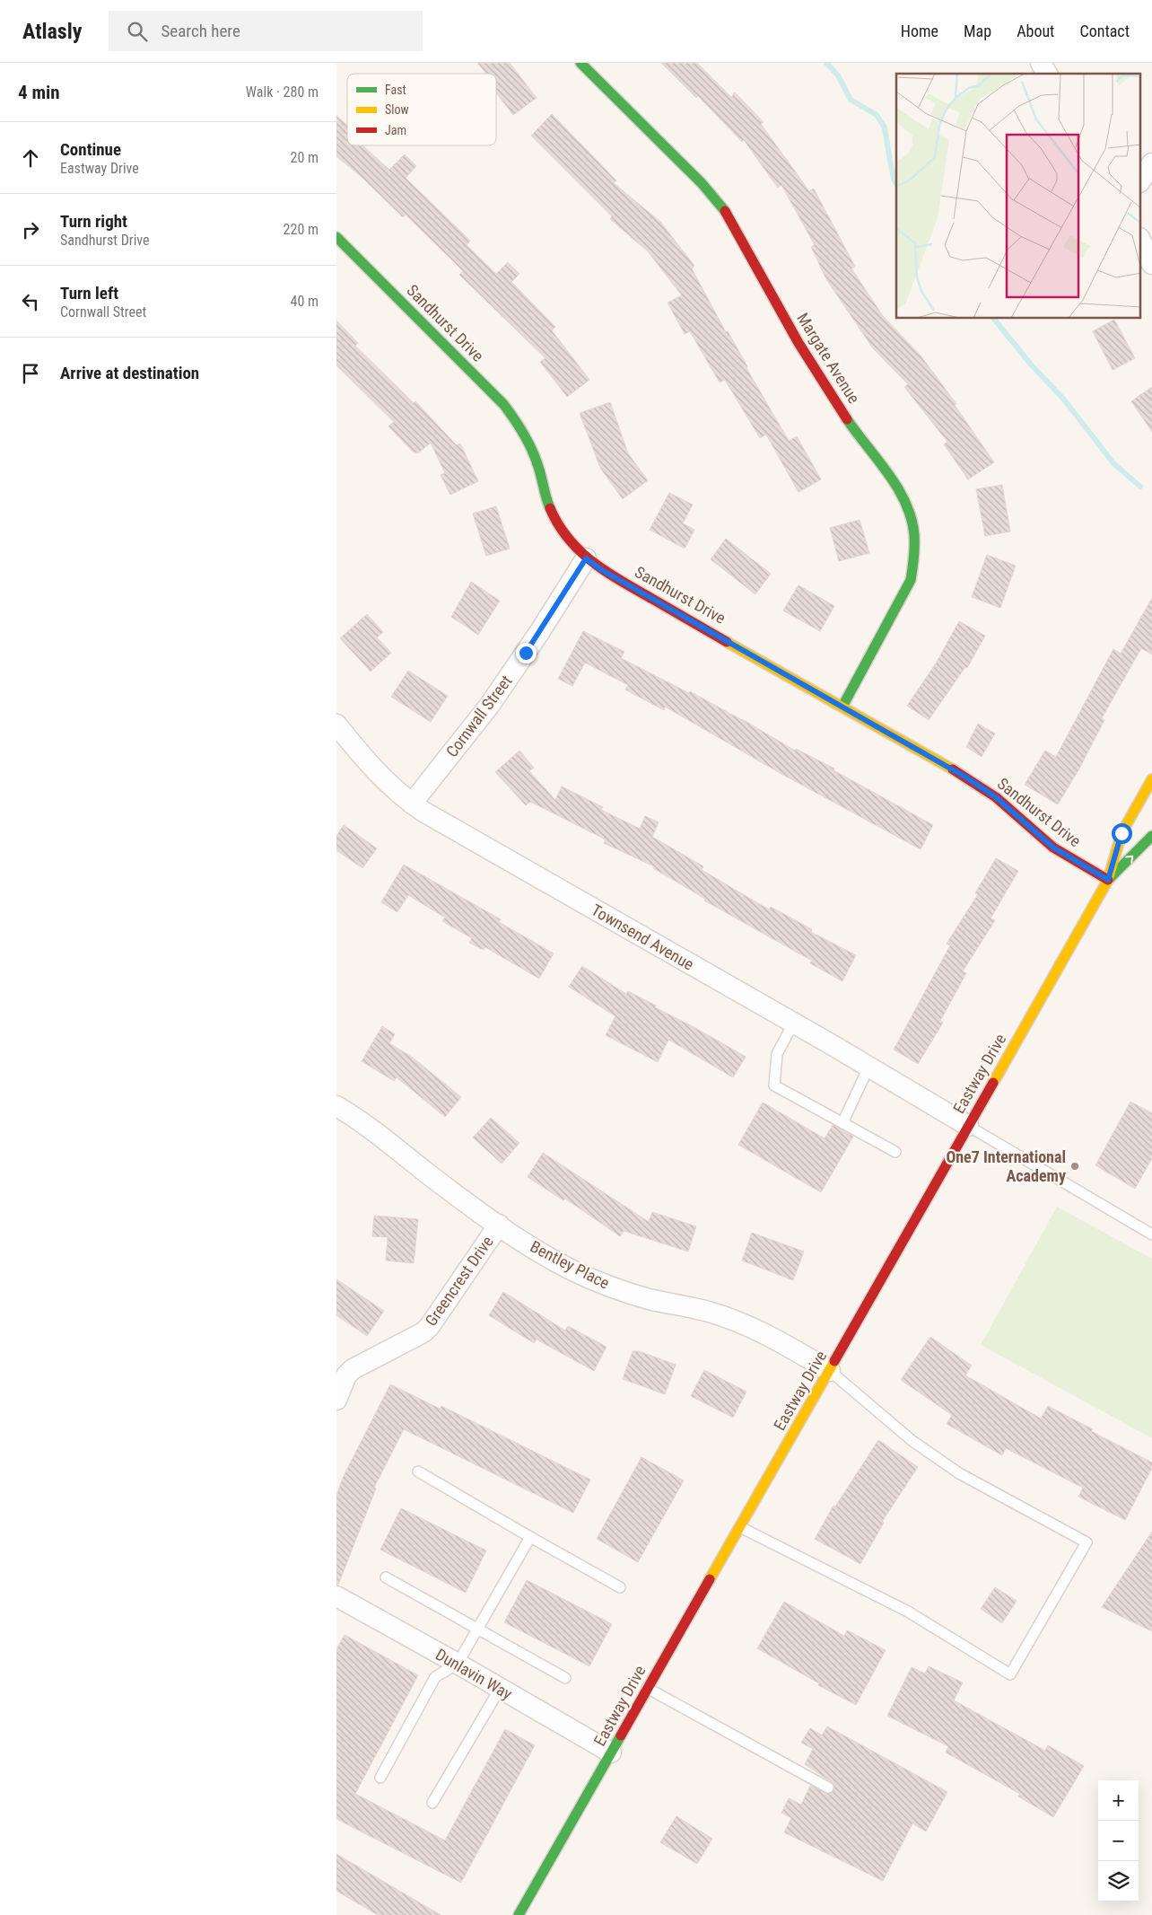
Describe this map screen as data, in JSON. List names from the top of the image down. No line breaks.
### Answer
{"streets":{"street":["Sandhurst Drive","Margate Avenue","Cornwall Street","Townsend Avenue","Eastway Drive","Bentley Place","Greencrest Drive","Dunlavin Way"]},"crossings":[["Sandhurst Drive","Margate Avenue"],["Sandhurst Drive","Cornwall Street"],["Sandhurst Drive","Eastway Drive"],["Cornwall Street","Townsend Avenue"],["Townsend Avenue","Eastway Drive"],["Eastway Drive","Bentley Place"],["Eastway Drive","Dunlavin Way"],["Bentley Place","Greencrest Drive"]],"places":["One7 International Academy"],"legend":["Fast","Slow","Jam"],"page":{"header":"Atlasly","search":"Search here","nav":["Home","Map","About","Contact"],"heading":["4 min","Walk · 280 m"],"list":[["Continue","Eastway Drive","20 m"],["Turn right","Sandhurst Drive","220 m"],["Turn left","Cornwall Street","40 m"],"Arrive at destination"],"map_buttons":["+","−"]}}
